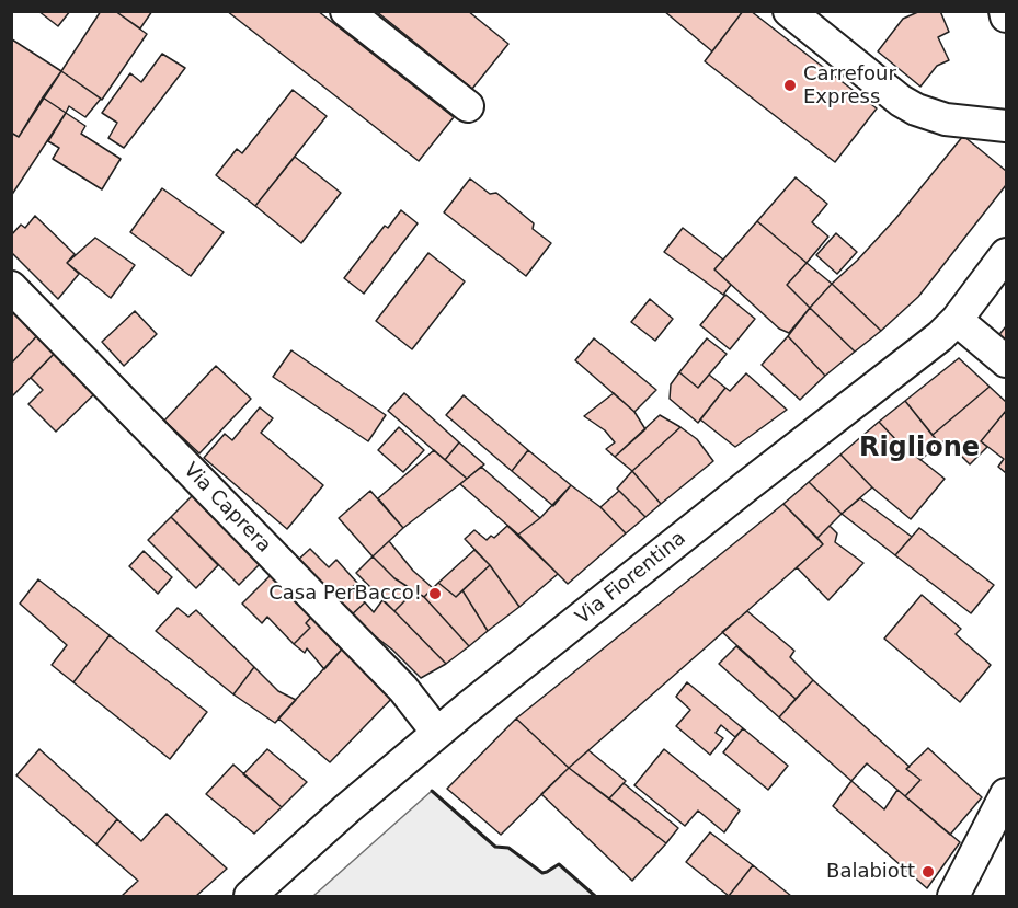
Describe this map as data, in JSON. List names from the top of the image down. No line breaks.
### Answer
{"streets":{"street":["Via Caprera","Via Fiorentina"]},"crossings":[["Via Caprera","Via Fiorentina"]],"districts":["Riglione"],"places":["Carrefour Express","Casa PerBacco!","Balabiott"]}
